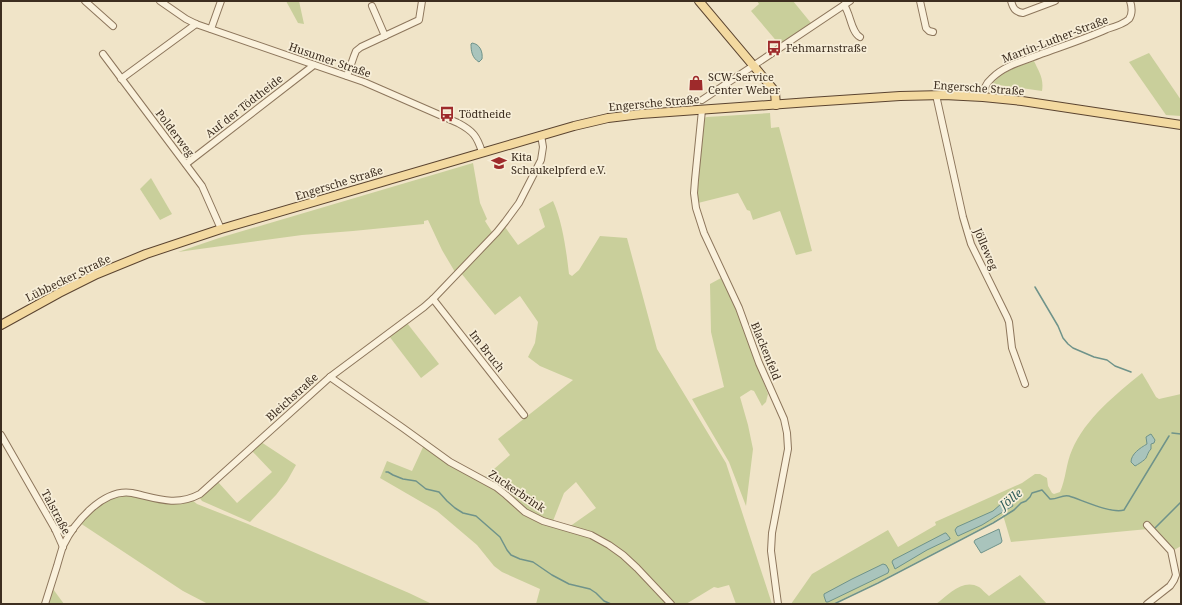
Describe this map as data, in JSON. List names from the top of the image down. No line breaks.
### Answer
{"streets":{"main road":["Engersche Straße","Lübbecker Straße"],"street":["Martin-Luther-Straße","Husumer Straße","Auf der Tödtheide","Polderweg","Jölleweg","Im Bruch","Blackenfeld","Bleichstraße","Zuckerbrink","Talstraße"]},"crossings":[["Martin-Luther-Straße","Engersche Straße"],["Husumer Straße","Engersche Straße"],["Husumer Straße","Auf der Tödtheide"],["Engersche Straße","Polderweg"],["Engersche Straße","Jölleweg"],["Engersche Straße","Lübbecker Straße"],["Engersche Straße","Blackenfeld"],["Engersche Straße","Bleichstraße"],["Auf der Tödtheide","Polderweg"],["Im Bruch","Bleichstraße"],["Bleichstraße","Zuckerbrink"],["Bleichstraße","Talstraße"]],"water":["Jölle"],"places":{"bus stop":["Fehmarnstraße","Tödtheide"],"shop":["SCW-Service Center Weber"],"school or university":["Kita Schaukelpferd e.V."]}}
